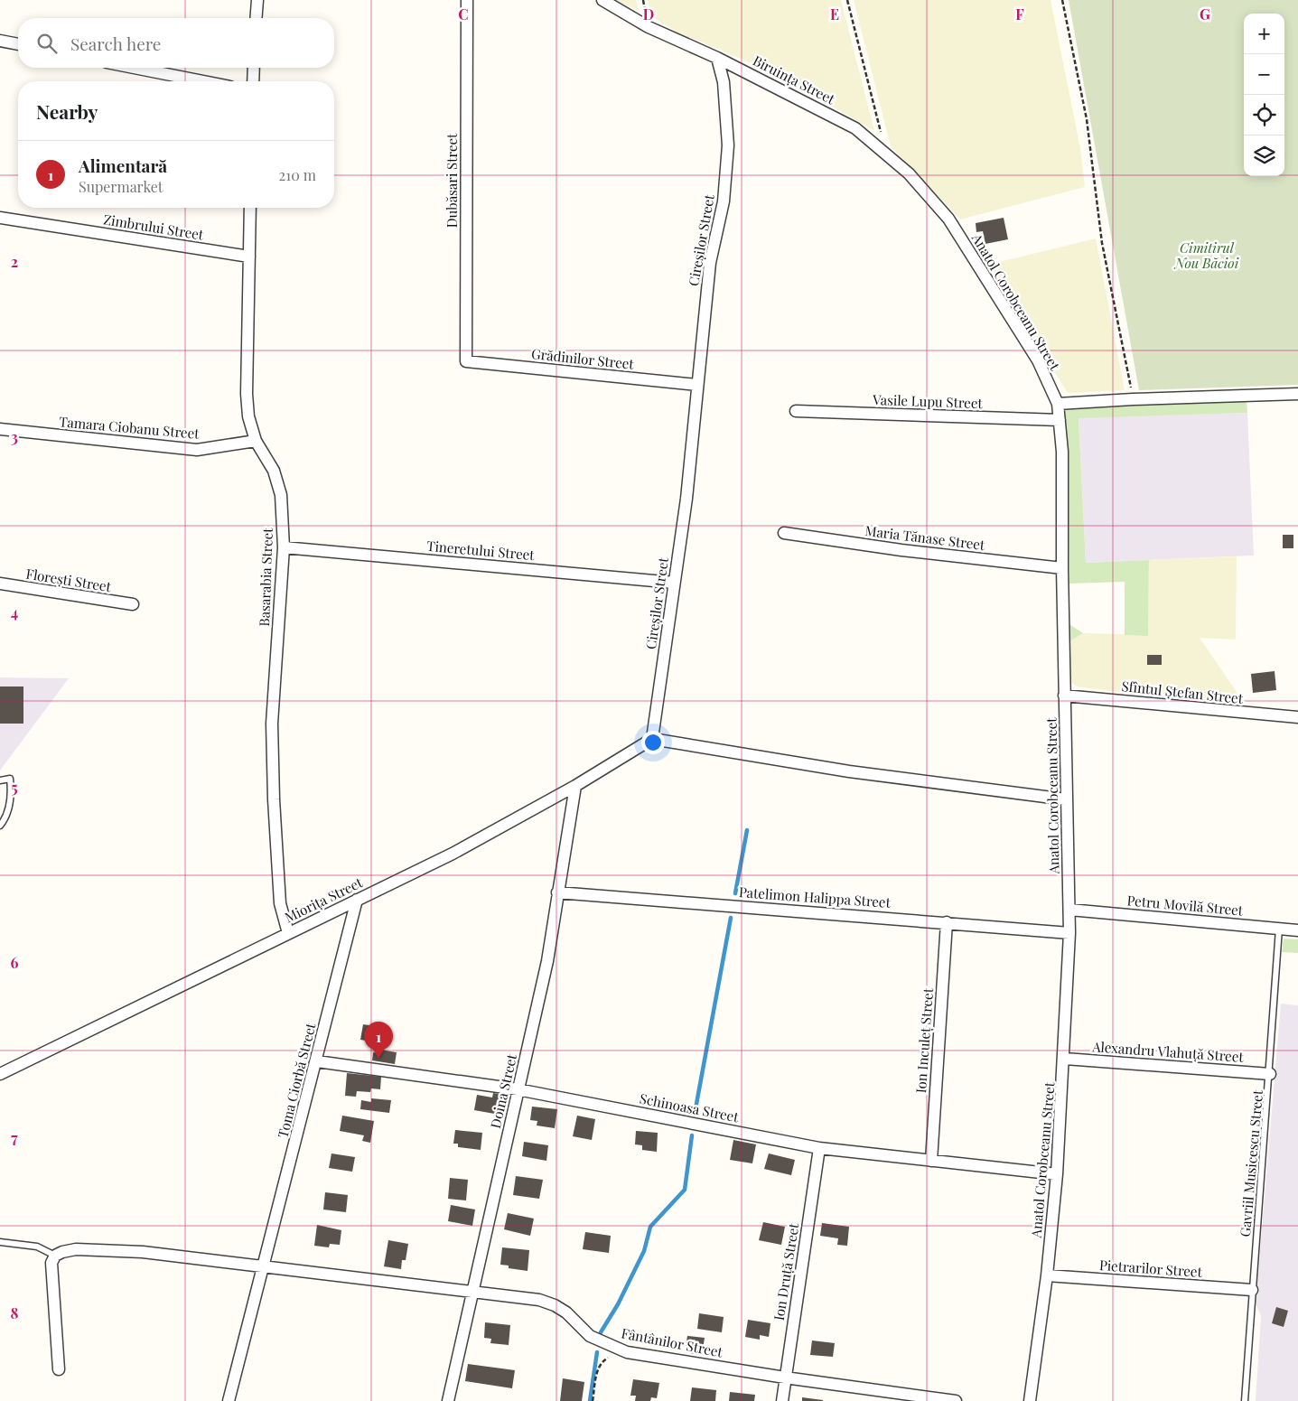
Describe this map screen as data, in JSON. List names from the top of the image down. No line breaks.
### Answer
{"streets":{"street":["Biruința Street","Dubăsari Street","Zimbrului Street","Cireșilor Street","Anatol Corobceanu Street","Grădinilor Street","Vasile Lupu Street","Tamara Ciobanu Street","Maria Tănase Street","Tineretului Street","Basarabia Street","Florești Street","Sfîntul Ștefan Street","Patelimon Halippa Street","Miorița Street","Petru Movilă Street","Ion Inculeț Street","Alexandru Vlahuță Street","Toma Ciorbă Street","Doina Street","Schinoasa Street","Pietrarilor Street","Ion Druță Street","Fântânilor Street"],"lane":["Gavriil Musicescu Street"]},"crossings":[["Biruința Street","Cireșilor Street"],["Biruința Street","Anatol Corobceanu Street"],["Dubăsari Street","Grădinilor Street"],["Zimbrului Street","Basarabia Street"],["Cireșilor Street","Grădinilor Street"],["Cireșilor Street","Tineretului Street"],["Cireșilor Street","Miorița Street"],["Anatol Corobceanu Street","Vasile Lupu Street"],["Anatol Corobceanu Street","Maria Tănase Street"],["Anatol Corobceanu Street","Sfîntul Ștefan Street"],["Anatol Corobceanu Street","Patelimon Halippa Street"],["Anatol Corobceanu Street","Petru Movilă Street"],["Anatol Corobceanu Street","Alexandru Vlahuță Street"],["Anatol Corobceanu Street","Schinoasa Street"],["Anatol Corobceanu Street","Pietrarilor Street"],["Tamara Ciobanu Street","Basarabia Street"],["Tineretului Street","Basarabia Street"],["Basarabia Street","Miorița Street"],["Patelimon Halippa Street","Ion Inculeț Street"],["Patelimon Halippa Street","Doina Street"],["Miorița Street","Toma Ciorbă Street"],["Miorița Street","Doina Street"],["Petru Movilă Street","Gavriil Musicescu Street"],["Ion Inculeț Street","Schinoasa Street"],["Alexandru Vlahuță Street","Gavriil Musicescu Street"],["Toma Ciorbă Street","Schinoasa Street"],["Toma Ciorbă Street","Fântânilor Street"],["Doina Street","Schinoasa Street"],["Doina Street","Fântânilor Street"],["Schinoasa Street","Ion Druță Street"],["Gavriil Musicescu Street","Pietrarilor Street"],["Ion Druță Street","Fântânilor Street"]],"parks":["Cimitirul Nou Băcioi"],"page":{"map_buttons":["+","−"],"search":"Search here","heading":"Nearby","list":[{"mark":"1","name":"Alimentară","note":"Supermarket","value":"210 m"}],"pins":"1"},"grid":{"columns":["C","D","E","F","G"],"rows":["2","3","4","5","6","7","8"]}}
